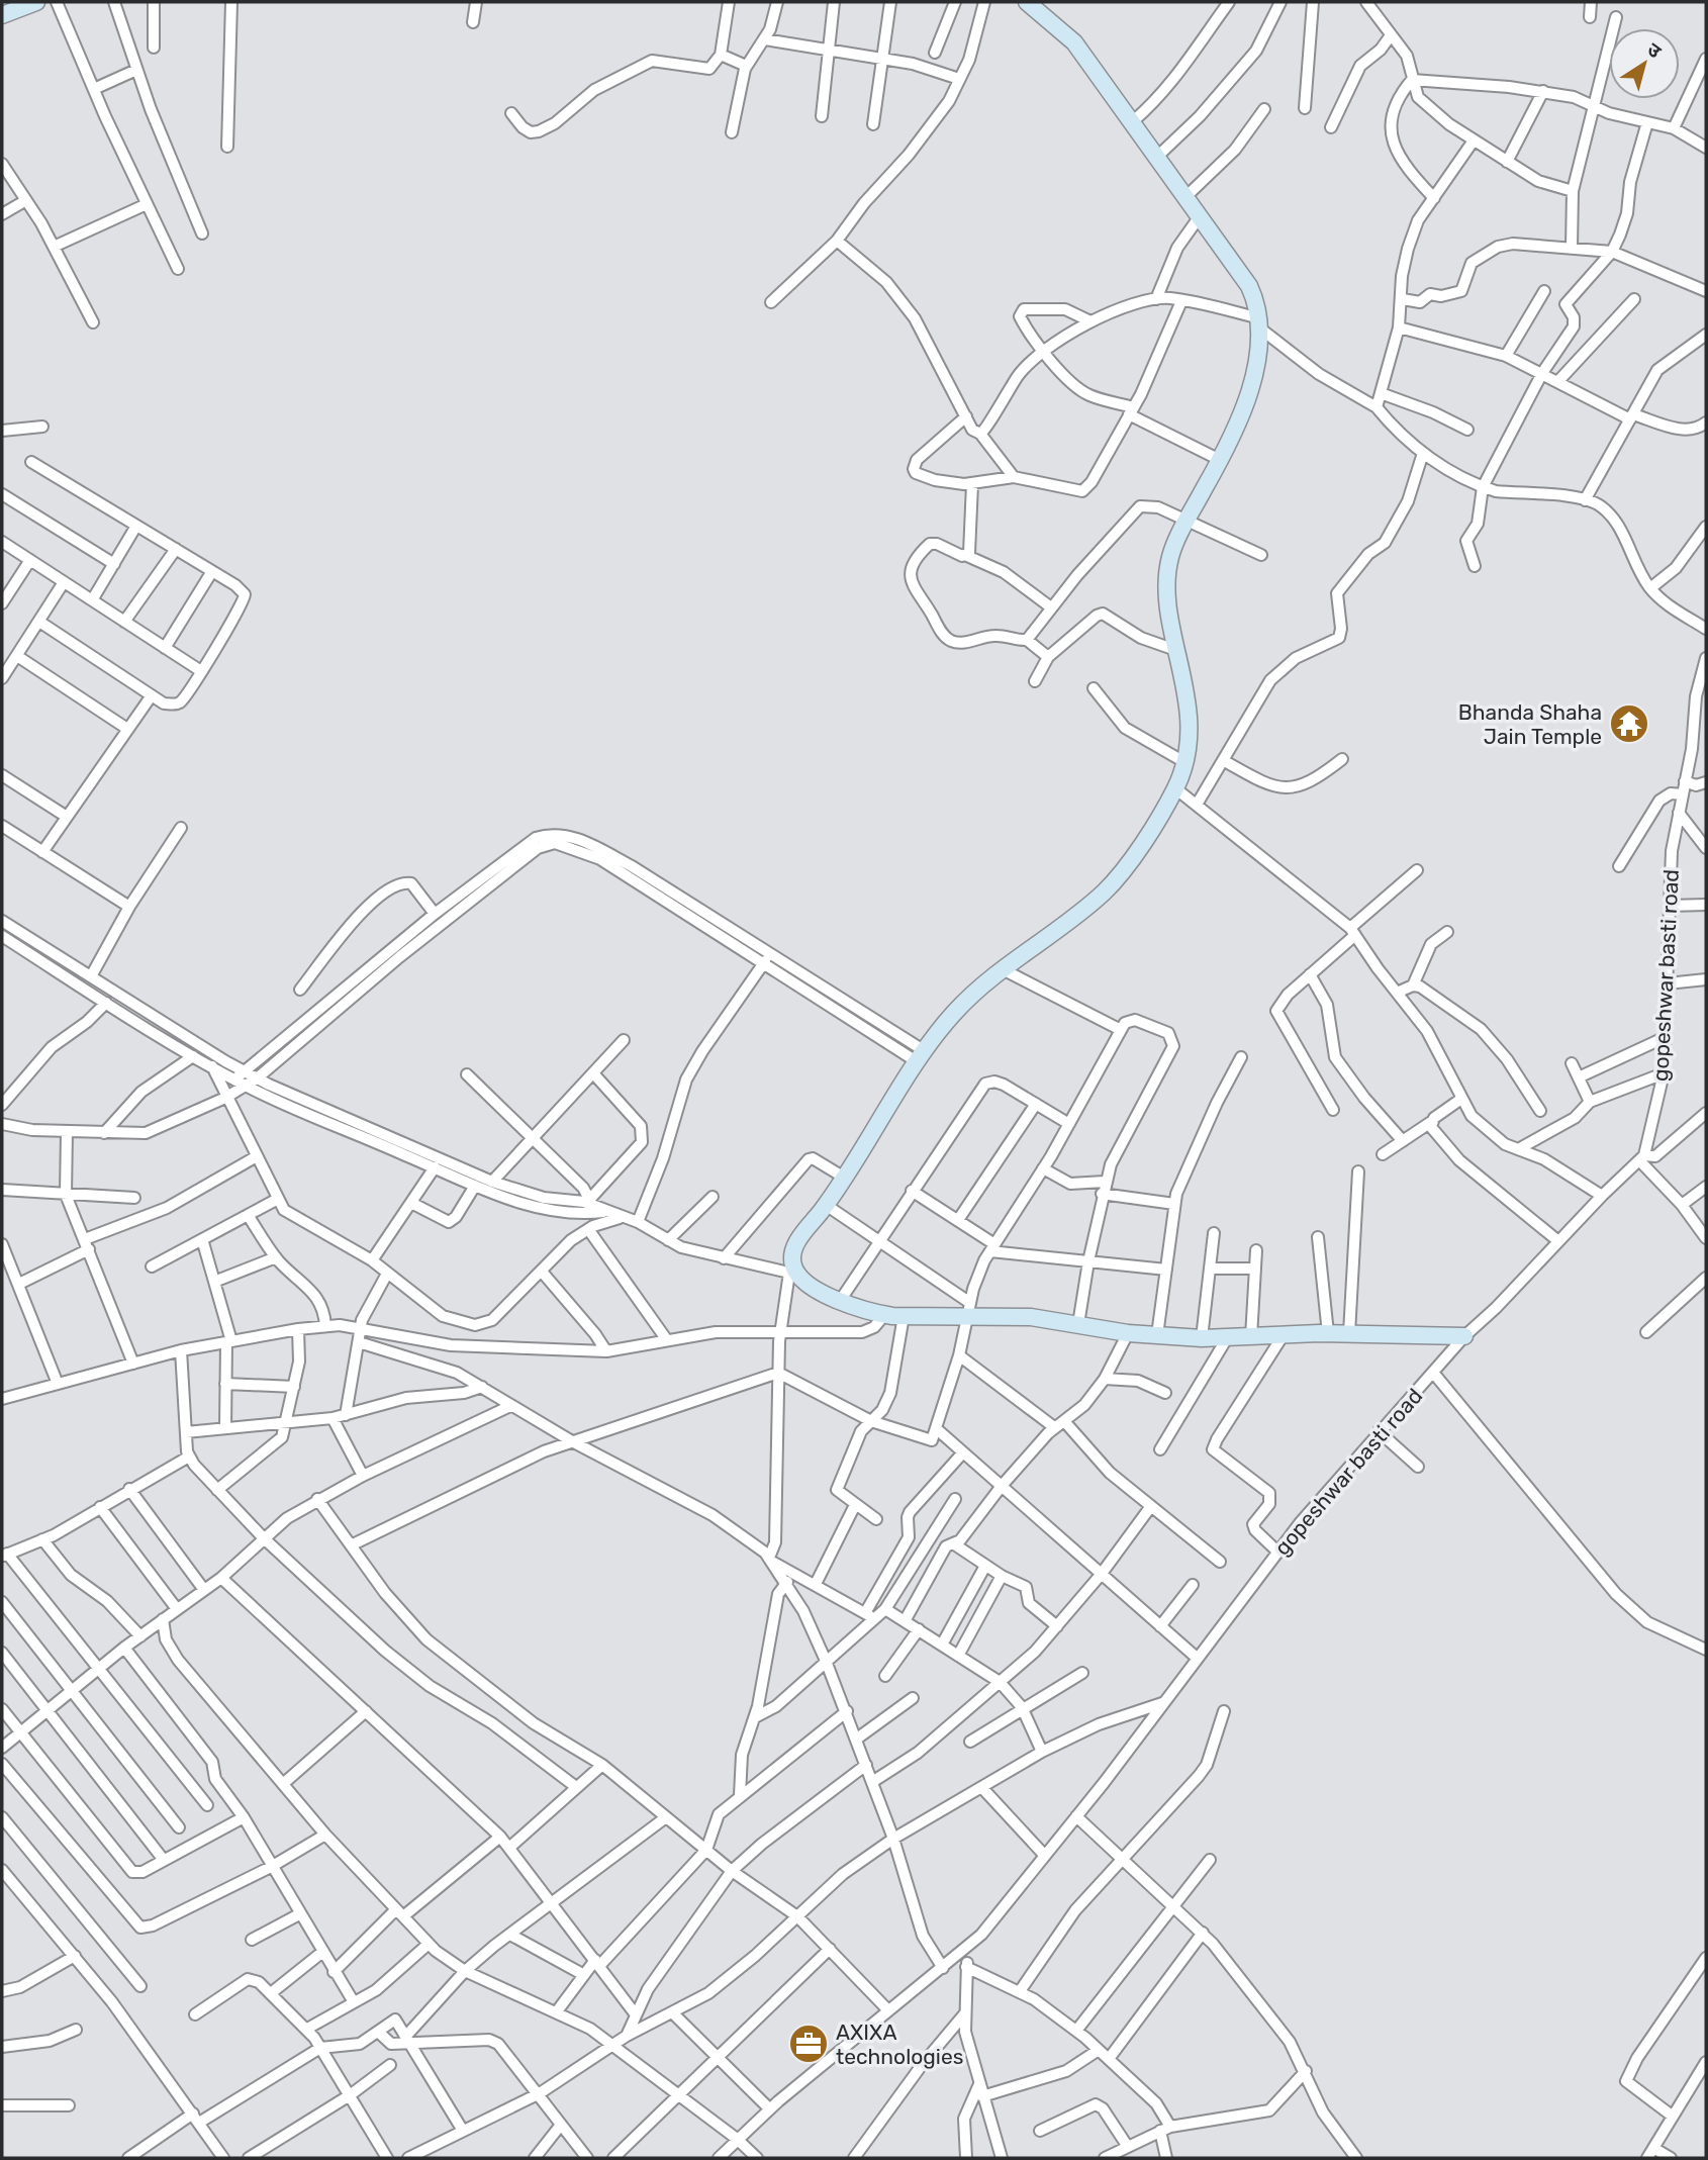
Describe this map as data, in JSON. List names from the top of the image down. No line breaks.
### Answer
{"streets":{"street":["gopeshwar basti road"]},"places":{"temple":["Bhanda Shaha Jain Temple"],"office":["AXIXA technologies"]},"north":"top right"}
